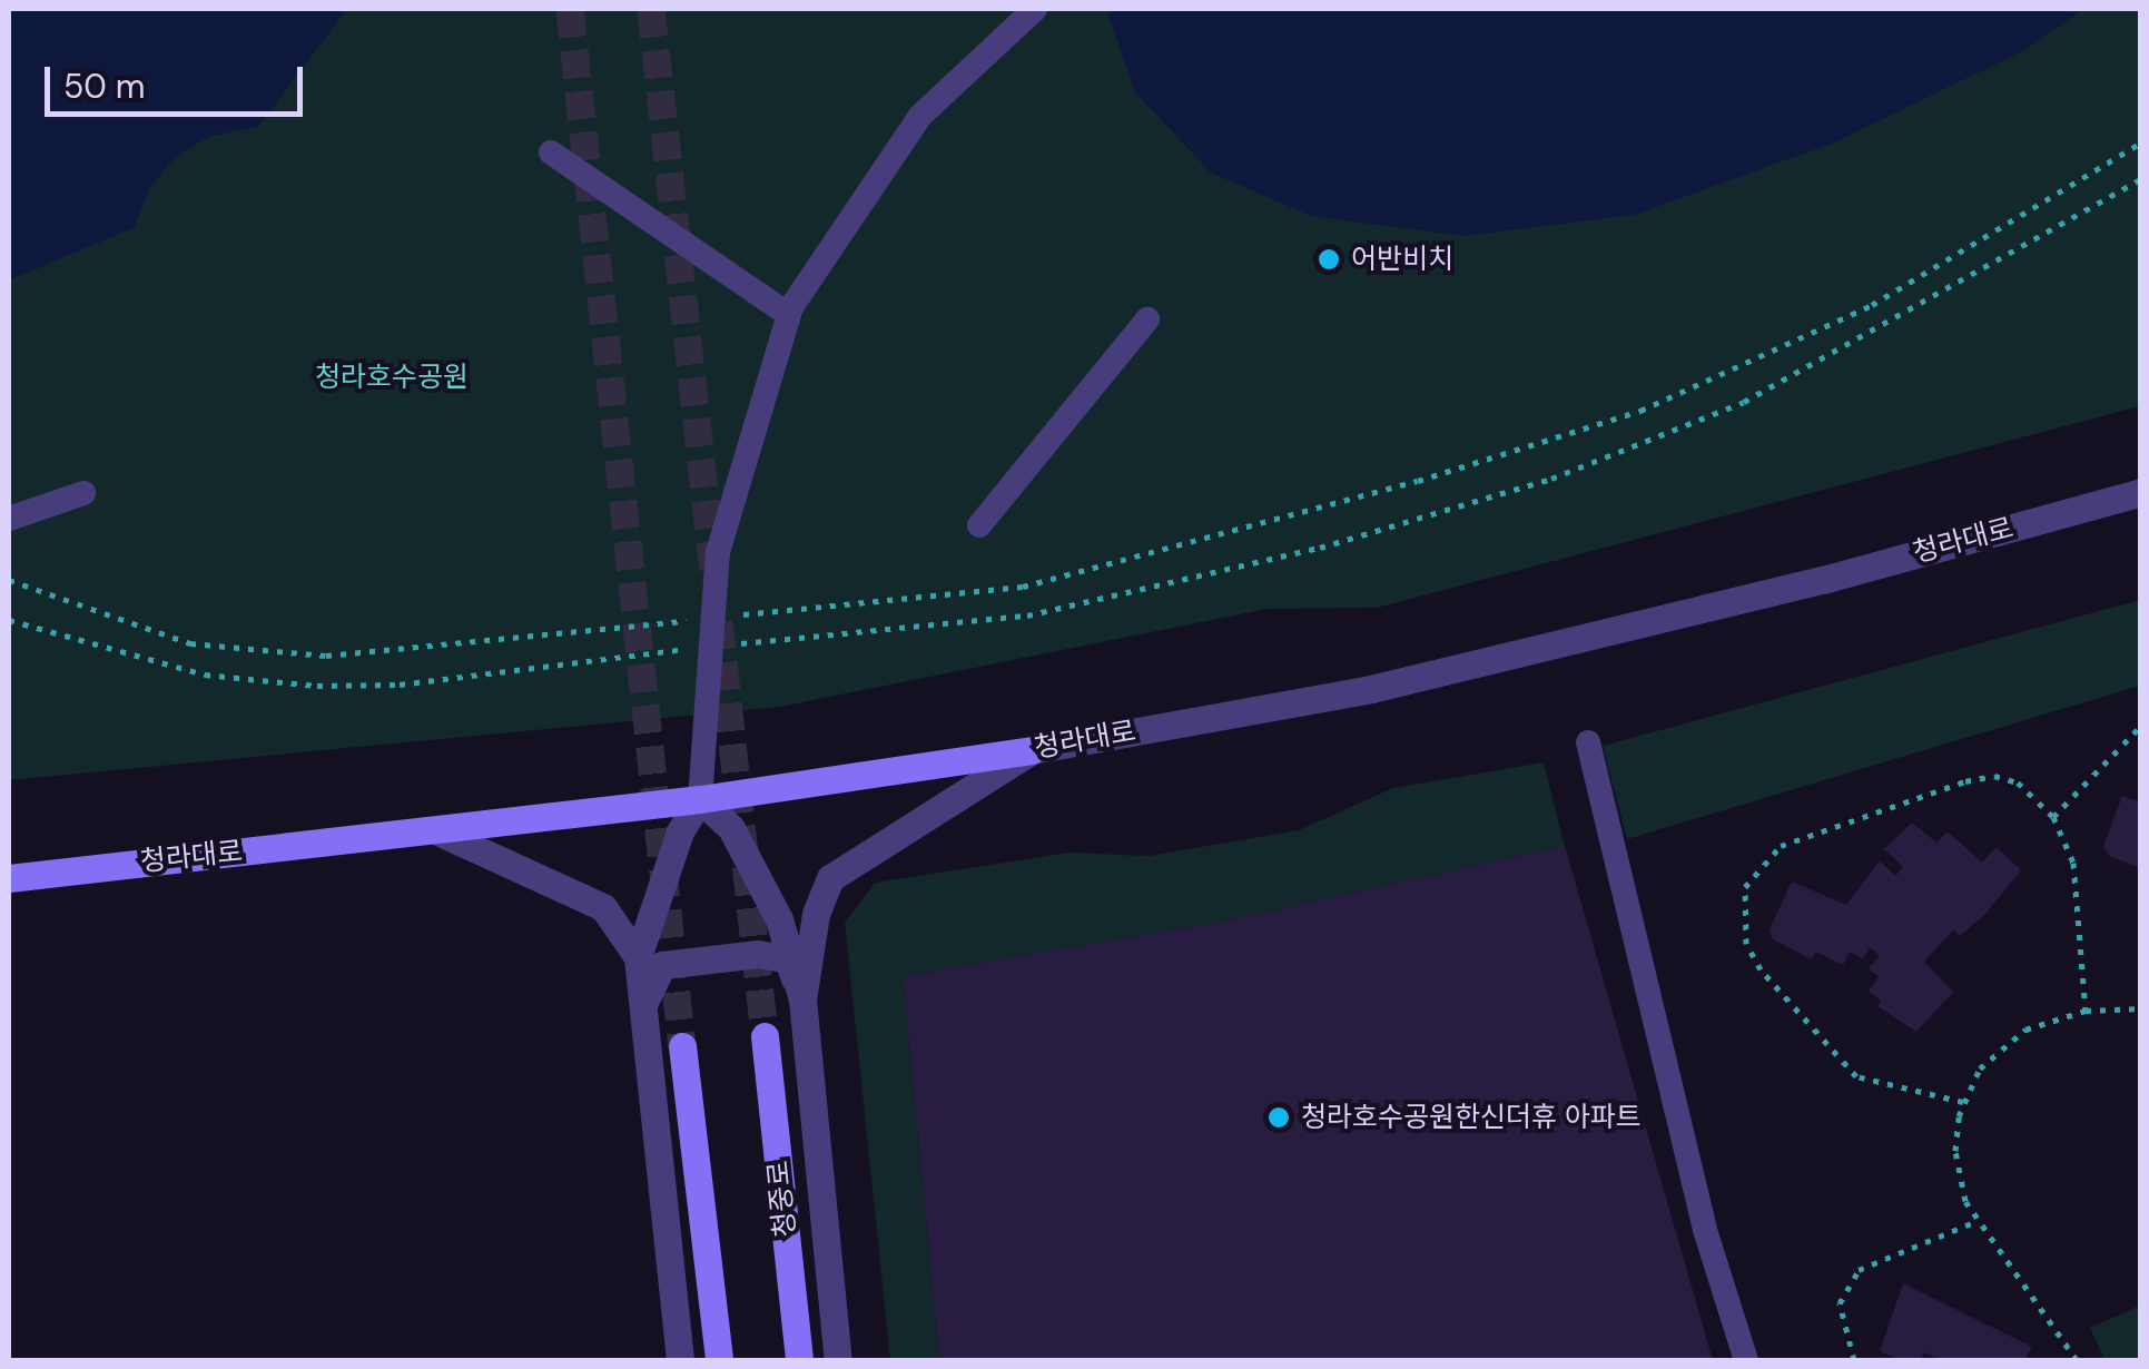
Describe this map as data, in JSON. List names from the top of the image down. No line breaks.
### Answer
{"streets":{"main road":["청라대로","청중로"]},"parks":["청라호수공원"],"places":["어반비치","청라호수공원한신더휴 아파트"],"scale_bar":"50 m"}
